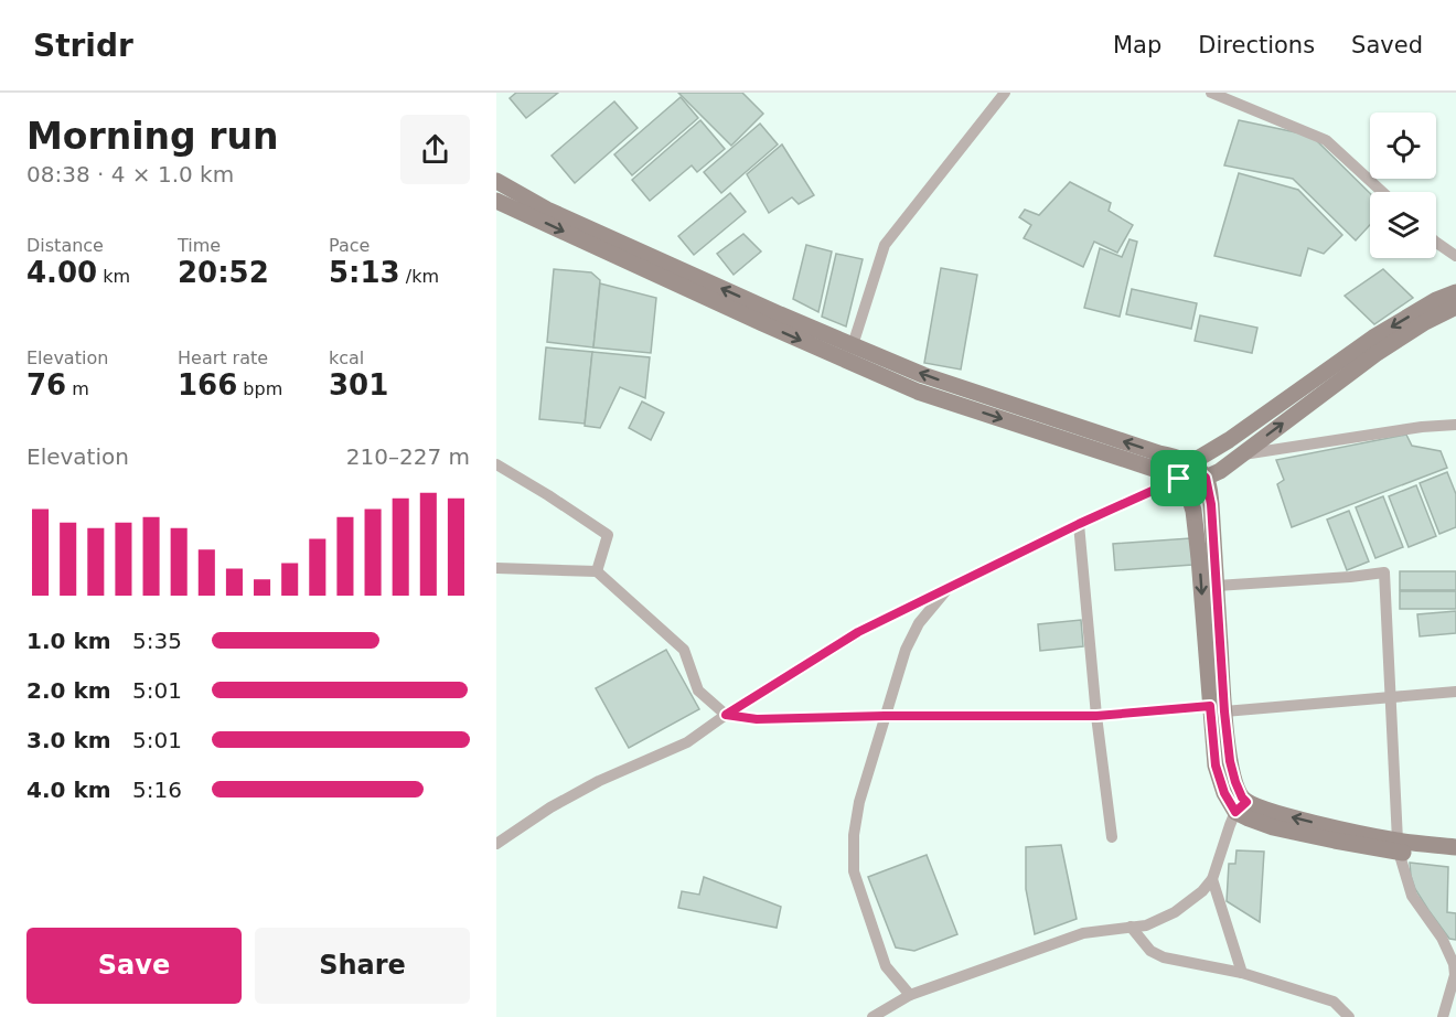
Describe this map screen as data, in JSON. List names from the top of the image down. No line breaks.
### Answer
{"page":{"header":"Stridr","nav":["Map","Directions","Saved"],"heading":["Morning run","08:38 · 4 × 1.0 km"],"stats":[["Distance","4.00 km"],["Time","20:52"],["Pace","5:13 /km"],["Elevation","76 m"],["Heart rate","166 bpm"],["kcal","301"]],"chart":["Elevation","210–227 m"],"list":[{"name":"1.0 km","note":"5:35"},{"name":"2.0 km","note":"5:01"},{"name":"3.0 km","note":"5:01"},{"name":"4.0 km","note":"5:16"}],"buttons":["Save","Share"]}}
